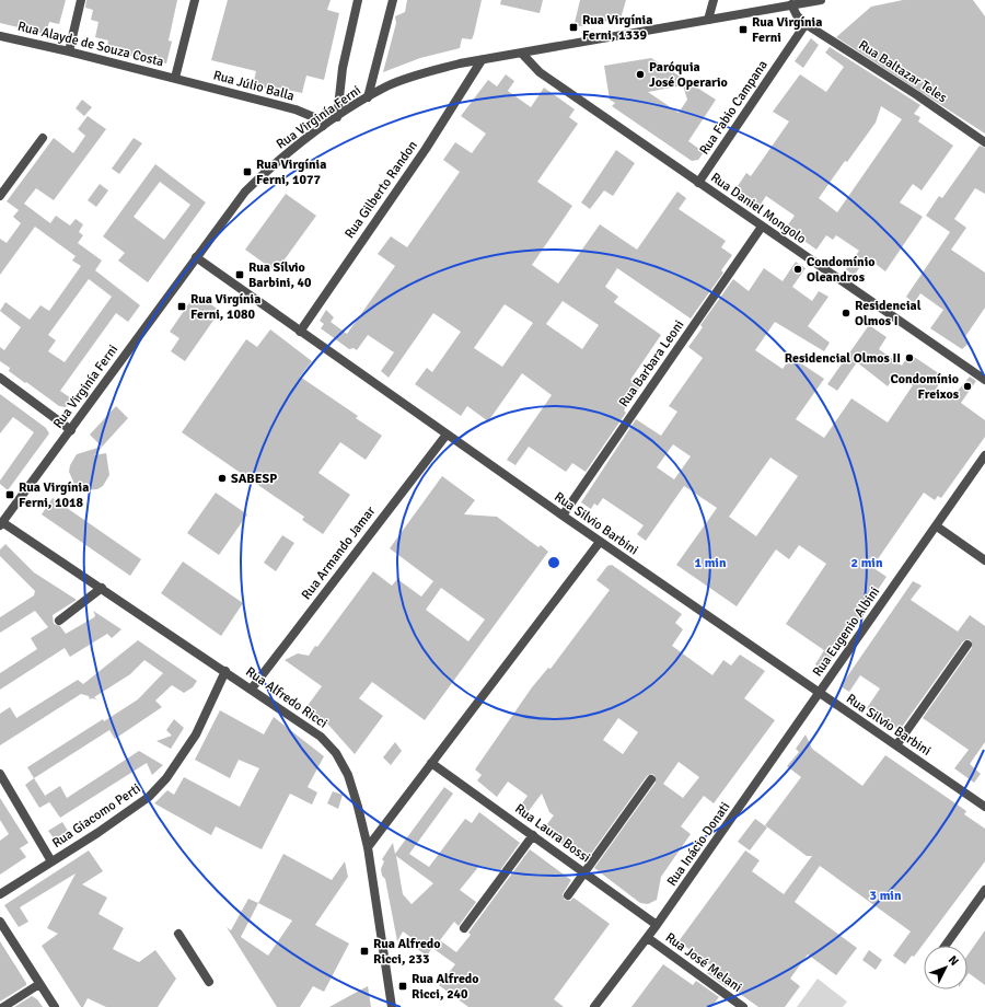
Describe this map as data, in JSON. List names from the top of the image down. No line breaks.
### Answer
{"streets":{"street":["Rua Alayde de Souza Costa","Rua Baltazar Teles","Rua Júlio Balla","Rua Fabio Campana","Rua Virginía Ferni","Rua Gilberto Randon","Rua Daniel Mongolo","Rua Barbara Leoni","Rua Silvio Barbini","Rua Armando Jamar","Rua Eugenio Albini","Rua Alfredo Ricci","Rua Giacomo Perti","Rua Laura Bossi","Rua Inácio Donati","Rua José Melani"]},"crossings":[["Rua Alayde de Souza Costa","Rua Júlio Balla"],["Rua Baltazar Teles","Rua Fabio Campana"],["Rua Júlio Balla","Rua Virginía Ferni"],["Rua Fabio Campana","Rua Daniel Mongolo"],["Rua Virginía Ferni","Rua Gilberto Randon"],["Rua Virginía Ferni","Rua Daniel Mongolo"],["Rua Virginía Ferni","Rua Silvio Barbini"],["Rua Virginía Ferni","Rua Alfredo Ricci"],["Rua Gilberto Randon","Rua Silvio Barbini"],["Rua Daniel Mongolo","Rua Barbara Leoni"],["Rua Barbara Leoni","Rua Silvio Barbini"],["Rua Silvio Barbini","Rua Armando Jamar"],["Rua Silvio Barbini","Rua Eugenio Albini"],["Rua Silvio Barbini","Rua Inácio Donati"],["Rua Armando Jamar","Rua Alfredo Ricci"],["Rua Eugenio Albini","Rua Inácio Donati"],["Rua Alfredo Ricci","Rua Giacomo Perti"],["Rua Laura Bossi","Rua Inácio Donati"],["Rua Inácio Donati","Rua José Melani"]],"places":{"transit":["Rua Virgínia Ferni, 1339","Rua Virgínia Ferni","Rua Virgínia Ferni, 1077","Rua Sílvio Barbini, 40","Rua Virgínia Ferni, 1080","Rua Virgínia Ferni, 1018","Rua Alfredo Ricci, 233","Rua Alfredo Ricci, 240"],"other":["Paróquia José Operario","Condomínio Oleandros","Residencial Olmos I","Residencial Olmos II","Condomínio Freixos","SABESP"]},"north":"top right","rings":["1 min","2 min","3 min"]}
